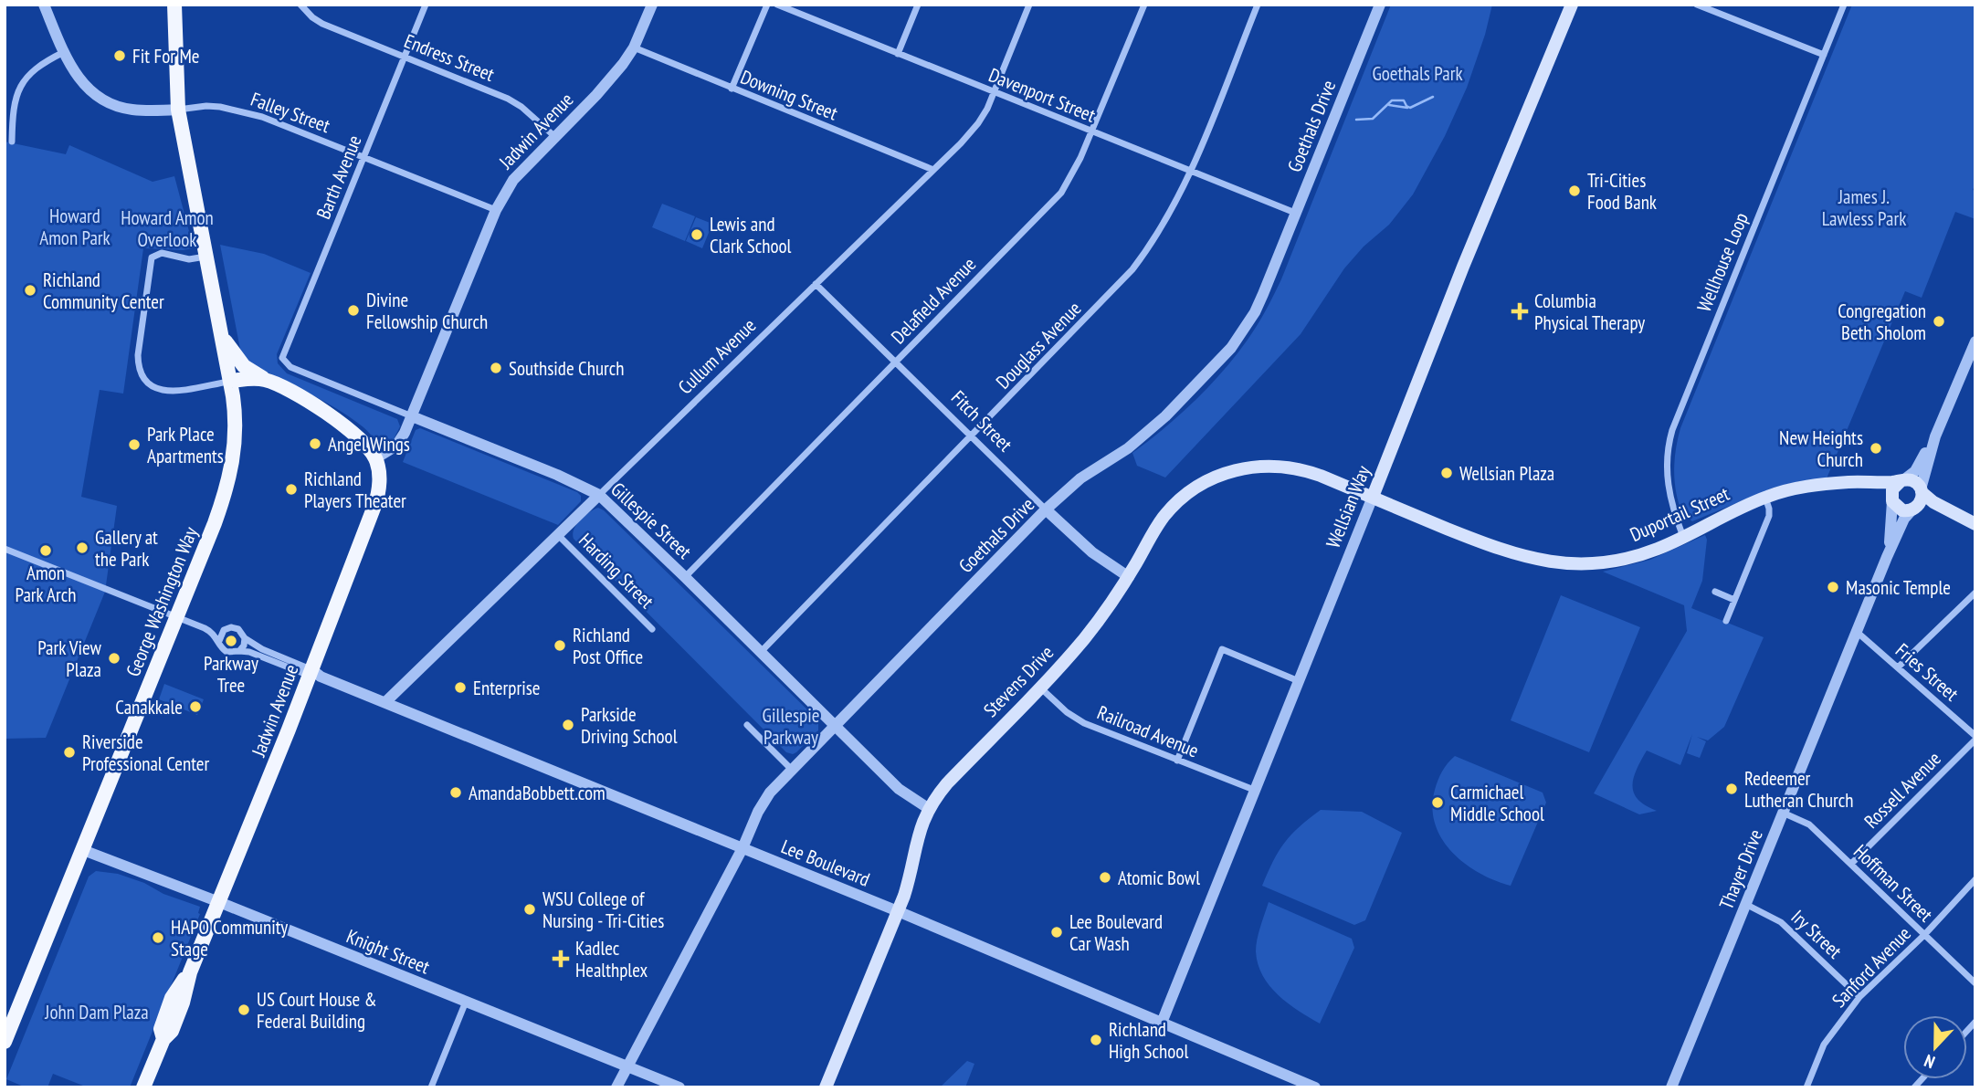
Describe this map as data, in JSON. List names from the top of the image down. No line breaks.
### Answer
{"streets":{"main road":["Jadwin Avenue","Wellsian Way","Duportail Street","George Washington Way","Stevens Drive"],"street":["Endress Street","Downing Street","Davenport Street","Falley Street","Goethals Drive","Barth Avenue","Wellhouse Loop","Delafield Avenue","Douglass Avenue","Cullum Avenue","Fitch Street","Gillespie Street","Harding Street","Fries Street","Railroad Avenue","Rossell Avenue","Lee Boulevard","Thayer Drive","Hoffman Street","Iry Street","Knight Street","Sanford Avenue"]},"crossings":[["Endress Street","Jadwin Avenue"],["Endress Street","Barth Avenue"],["Downing Street","Jadwin Avenue"],["Downing Street","Cullum Avenue"],["Davenport Street","Goethals Drive"],["Davenport Street","Delafield Avenue"],["Davenport Street","Douglass Avenue"],["Davenport Street","Cullum Avenue"],["Falley Street","Jadwin Avenue"],["Falley Street","Barth Avenue"],["Falley Street","George Washington Way"],["Goethals Drive","Fitch Street"],["Goethals Drive","Gillespie Street"],["Goethals Drive","Lee Boulevard"],["Goethals Drive","Knight Street"],["Jadwin Avenue","Gillespie Street"],["Jadwin Avenue","Lee Boulevard"],["Jadwin Avenue","Knight Street"],["Barth Avenue","Gillespie Street"],["Wellhouse Loop","Duportail Street"],["Delafield Avenue","Fitch Street"],["Delafield Avenue","Gillespie Street"],["Douglass Avenue","Fitch Street"],["Douglass Avenue","Gillespie Street"],["Cullum Avenue","Fitch Street"],["Cullum Avenue","Gillespie Street"],["Cullum Avenue","Harding Street"],["Cullum Avenue","Lee Boulevard"],["Fitch Street","Stevens Drive"],["Wellsian Way","Duportail Street"],["Wellsian Way","Stevens Drive"],["Wellsian Way","Railroad Avenue"],["Wellsian Way","Lee Boulevard"],["Duportail Street","Stevens Drive"],["Duportail Street","Thayer Drive"],["Gillespie Street","Stevens Drive"],["George Washington Way","Lee Boulevard"],["George Washington Way","Knight Street"],["Fries Street","Rossell Avenue"],["Fries Street","Thayer Drive"],["Stevens Drive","Railroad Avenue"],["Stevens Drive","Lee Boulevard"],["Rossell Avenue","Hoffman Street"],["Thayer Drive","Hoffman Street"],["Thayer Drive","Iry Street"],["Hoffman Street","Sanford Avenue"],["Iry Street","Sanford Avenue"]],"parks":["Goethals Park","James J. Lawless Park","Howard Amon Park","Howard Amon Overlook","Gillespie Parkway","John Dam Plaza"],"places":{"other":["Fit For Me","Tri-Cities Food Bank","Lewis and Clark School","Richland Community Center","Divine Fellowship Church","Congregation Beth Sholom","Southside Church","Angel Wings","Park Place Apartments","New Heights Church","Wellsian Plaza","Richland Players Theater","Gallery at the Park","Amon Park Arch","Masonic Temple","Parkway Tree","Richland Post Office","Park View Plaza","Enterprise","Canakkale","Parkside Driving School","Riverside Professional Center","Redeemer Lutheran Church","AmandaBobbett.com","Carmichael Middle School","Atomic Bowl","WSU College of Nursing - Tri-Cities","Lee Boulevard Car Wash","HAPO Community Stage","US Court House & Federal Building","Richland High School"],"health":["Columbia Physical Therapy","Kadlec Healthplex"]},"north":"bottom"}
